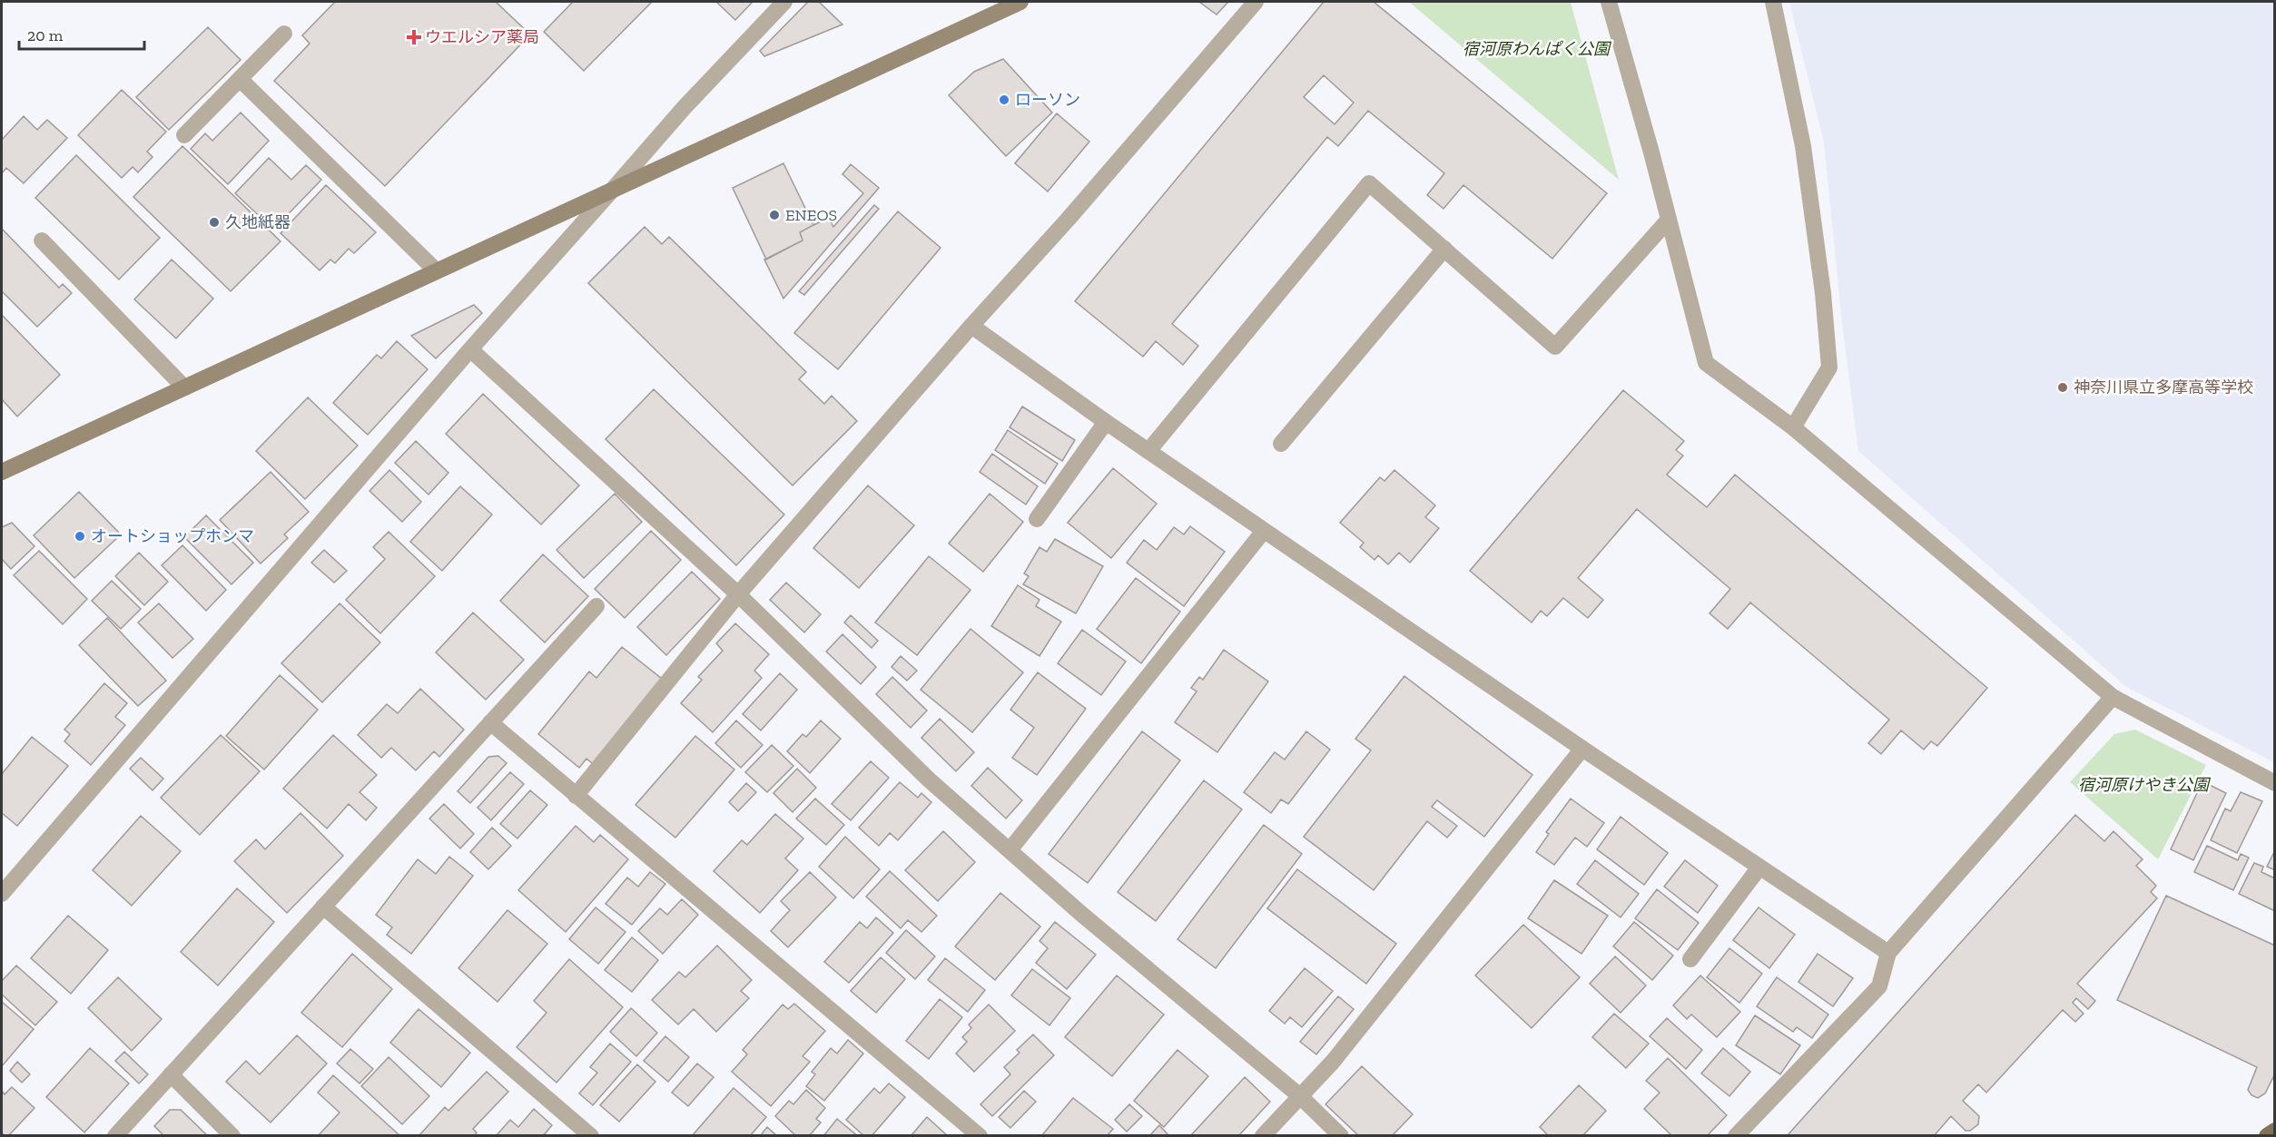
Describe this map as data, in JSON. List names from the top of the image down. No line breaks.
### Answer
{"parks":["宿河原わんぱく公園","宿河原けやき公園"],"places":{"health":["ウエルシア薬局"],"other":["ローソン","ENEOS","久地紙器","神奈川県立多摩高等学校","オートショップホンマ"]},"scale_bar":"20 m"}
